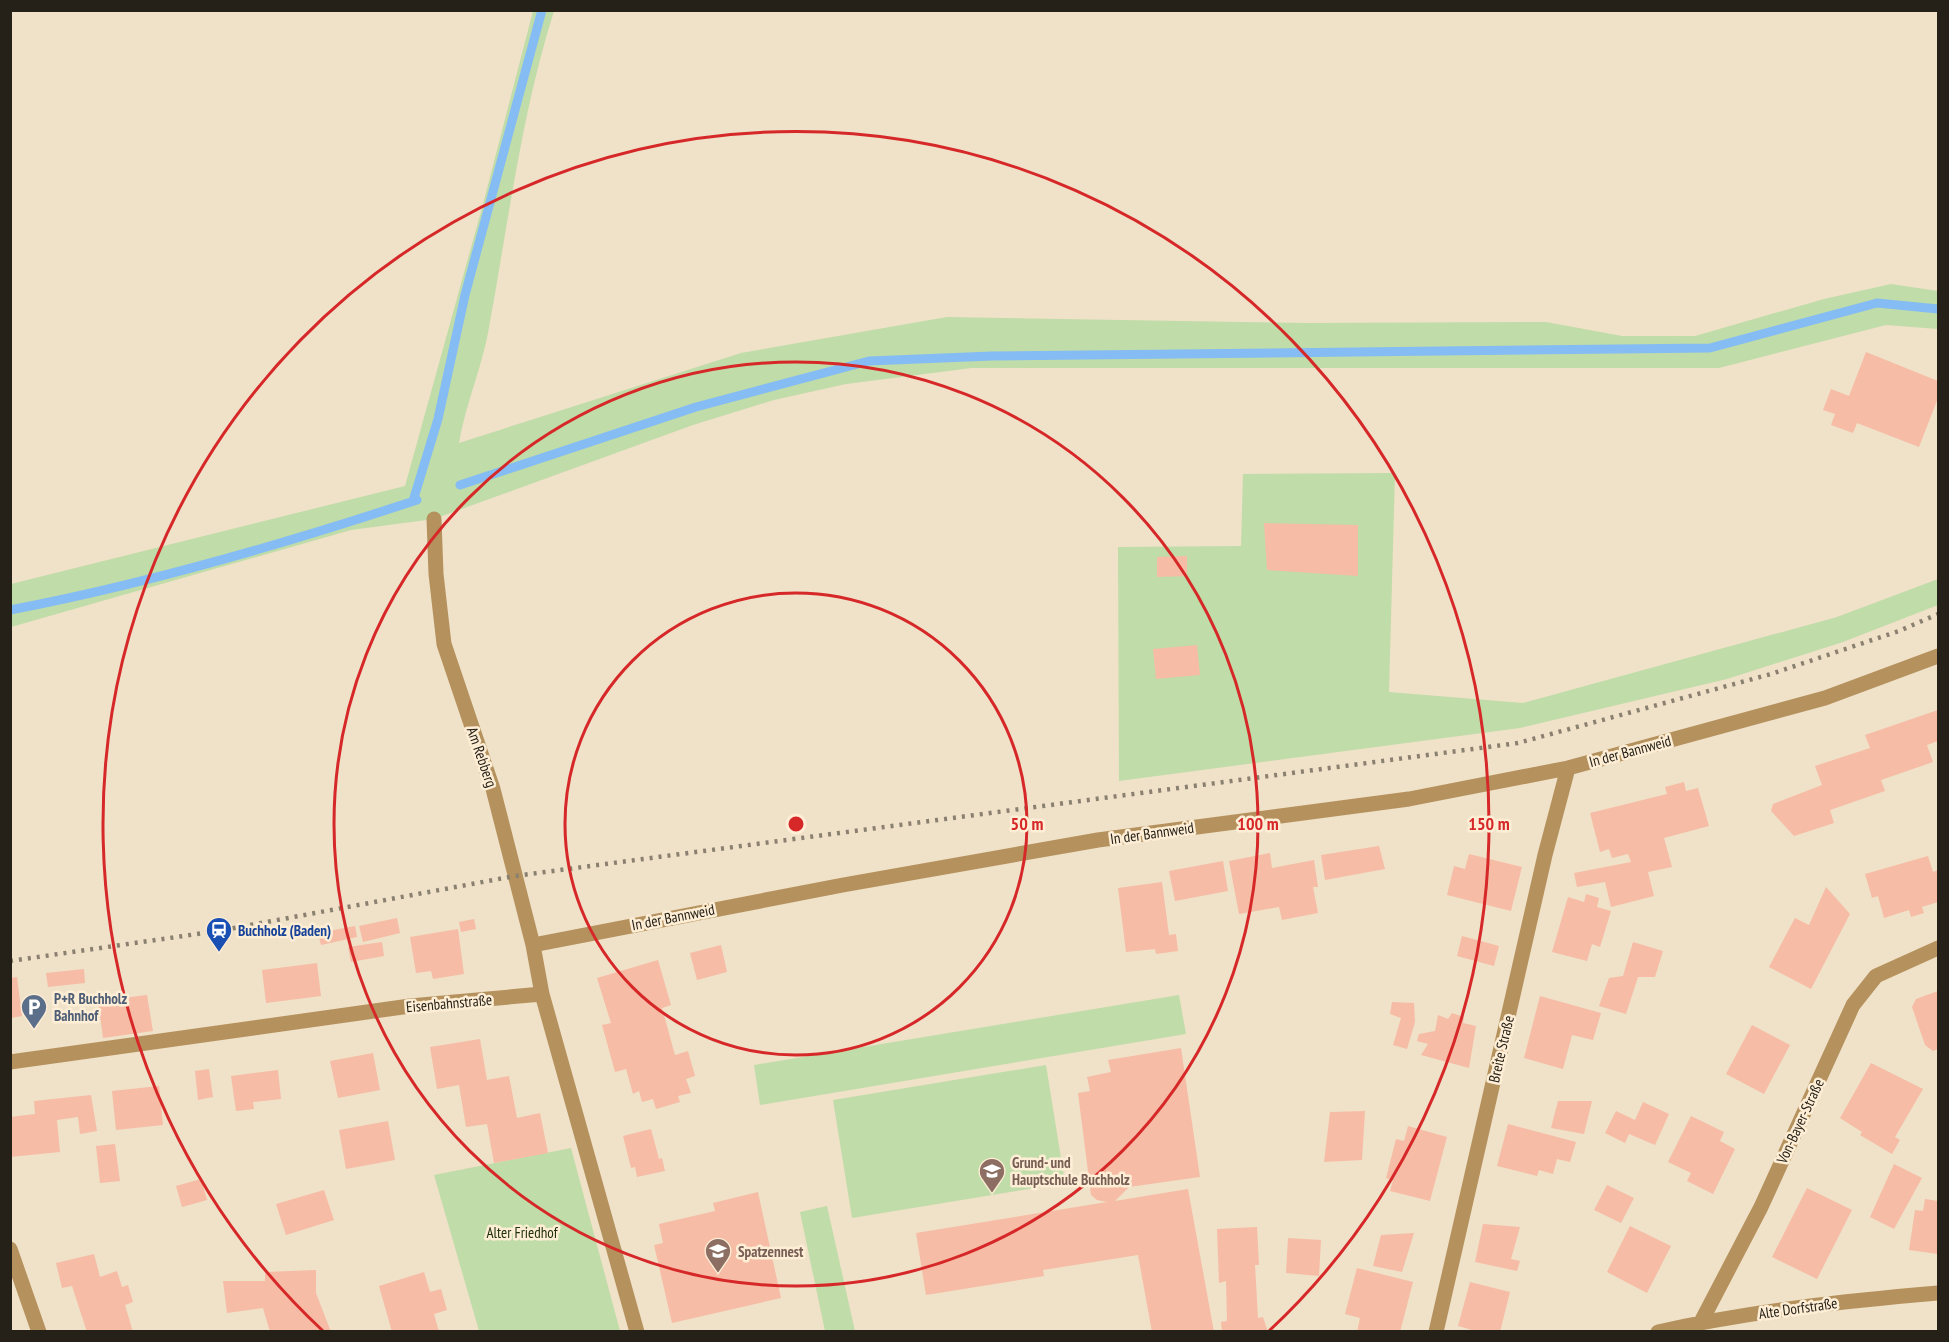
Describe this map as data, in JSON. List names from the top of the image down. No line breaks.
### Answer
{"streets":{"street":["In der Bannweid","Am Rebberg","Eisenbahnstraße","Breite Straße","Von-Bayer-Straße","Alte Dorfstraße"]},"crossings":[["In der Bannweid","Am Rebberg"],["In der Bannweid","Breite Straße"],["Am Rebberg","Eisenbahnstraße"],["Von-Bayer-Straße","Alte Dorfstraße"]],"parks":["Alter Friedhof"],"places":{"station":["Buchholz (Baden)"],"parking":["P+R Buchholz Bahnhof"],"school or university":["Grund- und Hauptschule Buchholz","Spatzennest"]},"rings":["50 m","100 m","150 m"]}
